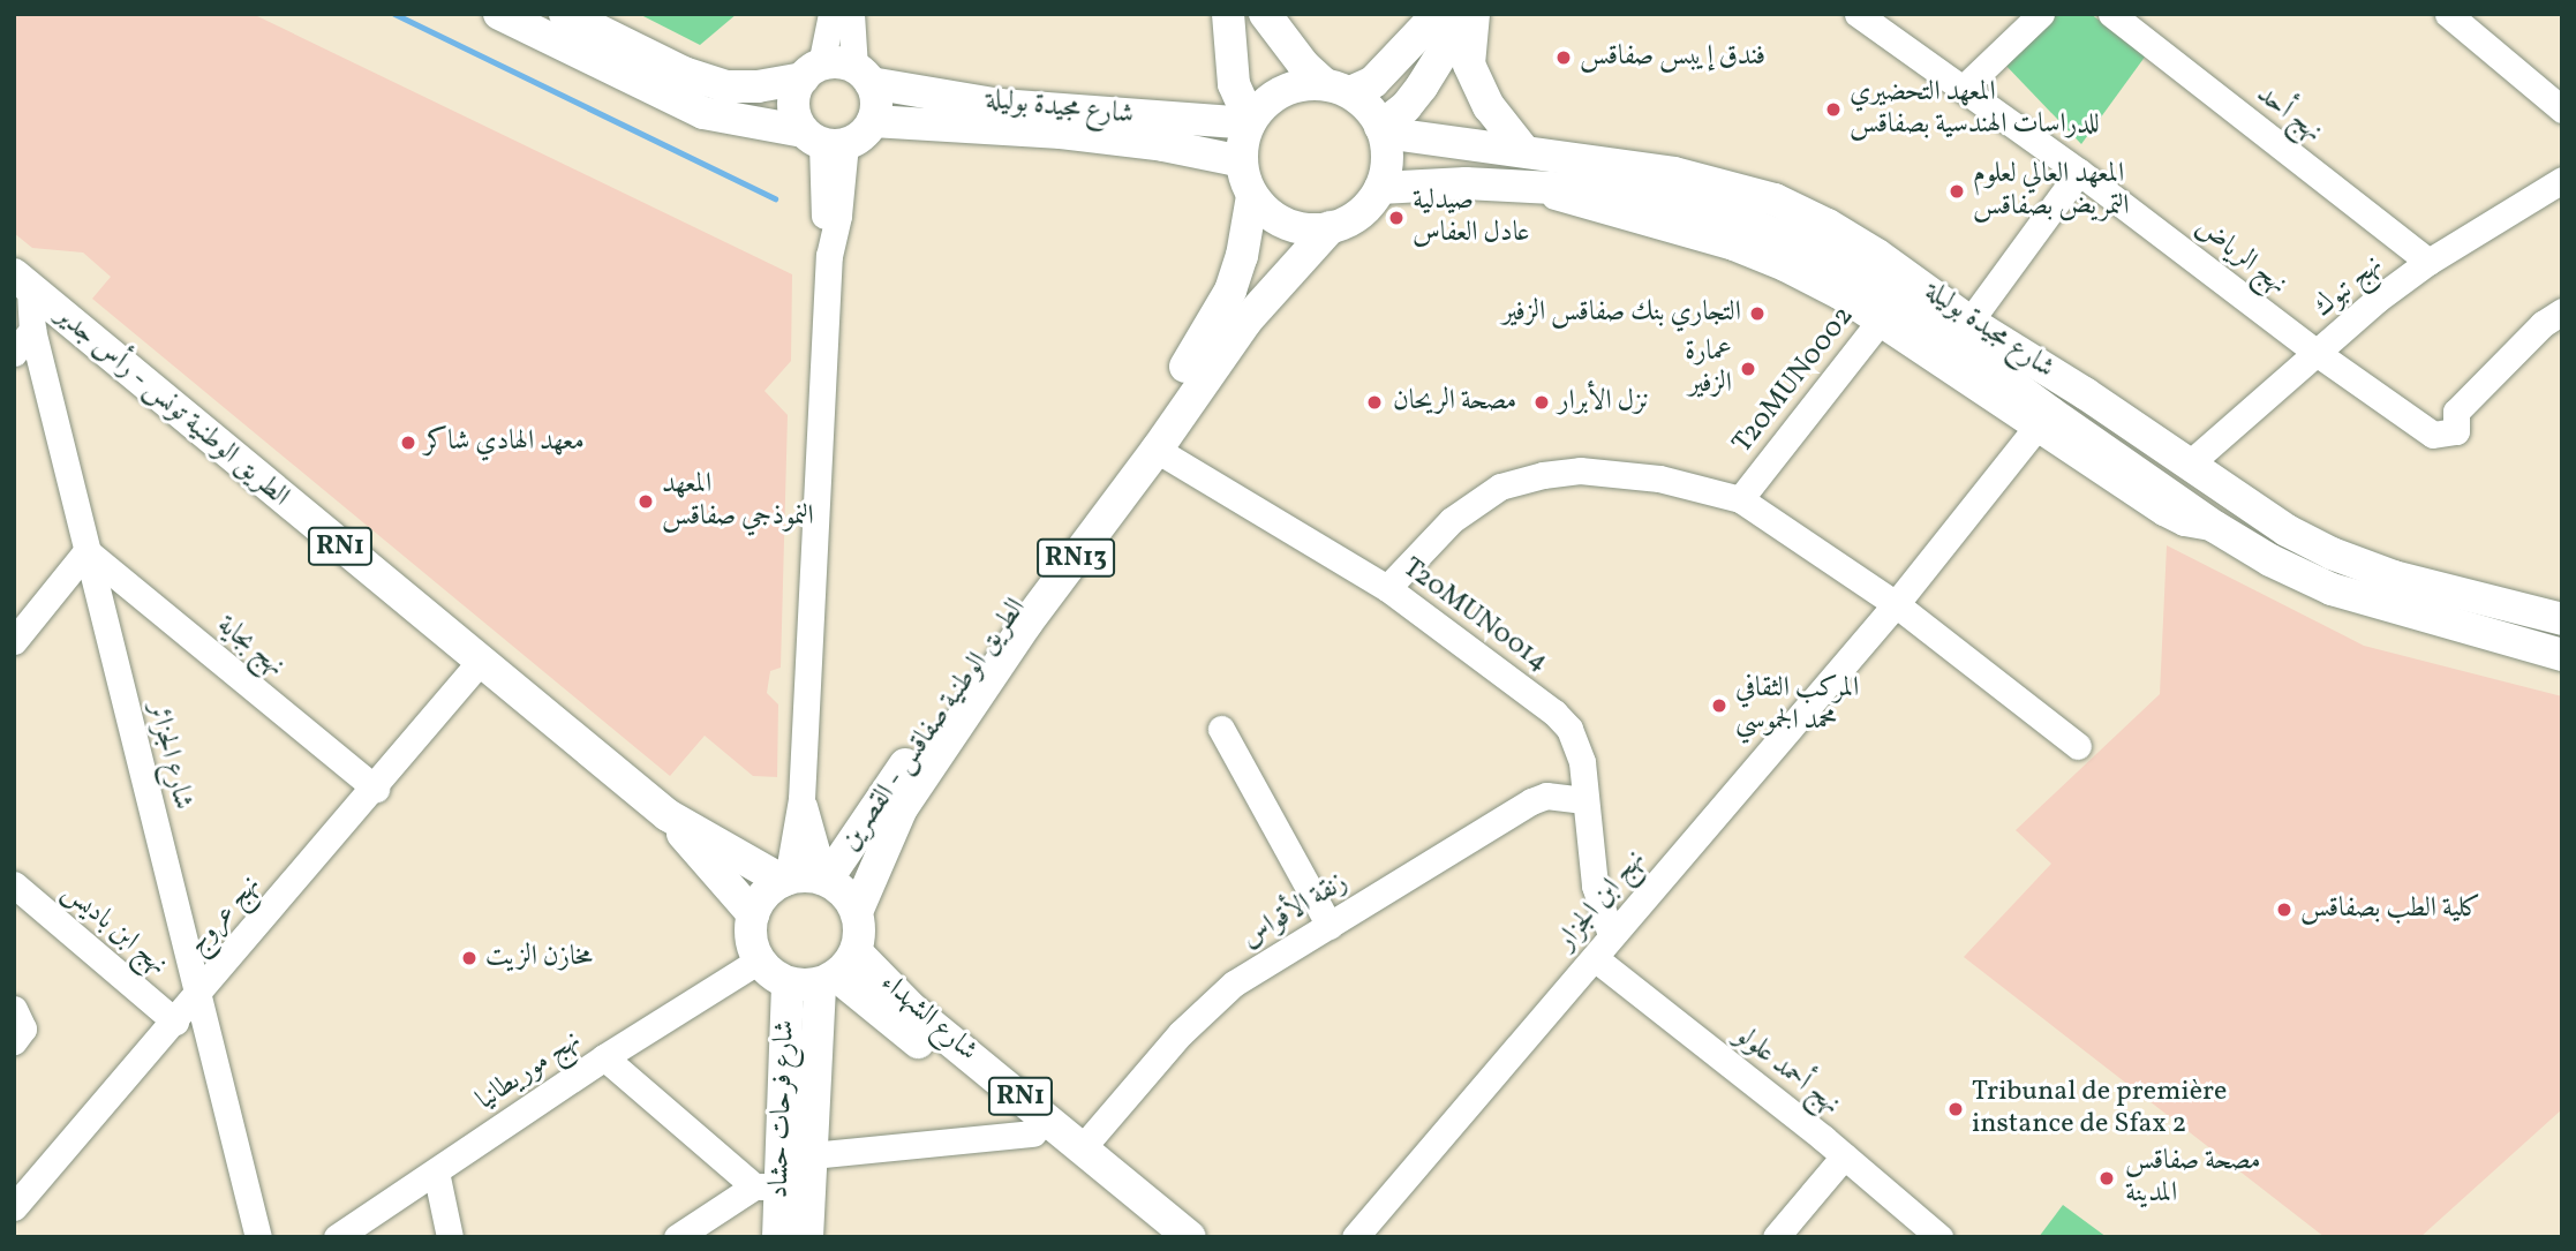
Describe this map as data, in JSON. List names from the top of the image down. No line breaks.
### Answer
{"streets":{"main road":["شارع مجيدة بوليلة","الطريق الوطنية تونس - رأس جدير","RN1","RN13","الطريق الوطنية صفاقس - القصرين","شارع الشهداء","شارع فرحات حشاد"],"street":["نهج أحد","نهج الرياض","نهج تبوك","T20MUN0002","T20MUN0014","نهج بجاية","شارع الجزائر","نهج ابن الجزار","زنقة الأقواس","نهج عروج","نهج ابن باديس","نهج موريطانيا","نهج أحمد علولو"]},"crossings":[["شارع مجيدة بوليلة","نهج تبوك"],["شارع مجيدة بوليلة","T20MUN0002"],["شارع مجيدة بوليلة","الطريق الوطنية صفاقس - القصرين"],["شارع مجيدة بوليلة","نهج ابن الجزار"],["نهج أحد","نهج تبوك"],["نهج الرياض","نهج تبوك"],["الطريق الوطنية تونس - رأس جدير","RN1"],["الطريق الوطنية تونس - رأس جدير","الطريق الوطنية صفاقس - القصرين"],["الطريق الوطنية تونس - رأس جدير","شارع الجزائر"],["الطريق الوطنية تونس - رأس جدير","نهج عروج"],["الطريق الوطنية تونس - رأس جدير","شارع الشهداء"],["الطريق الوطنية تونس - رأس جدير","نهج موريطانيا"],["الطريق الوطنية تونس - رأس جدير","شارع فرحات حشاد"],["RN1","الطريق الوطنية صفاقس - القصرين"],["RN1","شارع الشهداء"],["RN1","نهج موريطانيا"],["RN1","شارع فرحات حشاد"],["T20MUN0014","الطريق الوطنية صفاقس - القصرين"],["T20MUN0014","نهج ابن الجزار"],["T20MUN0014","زنقة الأقواس"],["نهج بجاية","شارع الجزائر"],["نهج بجاية","نهج عروج"],["الطريق الوطنية صفاقس - القصرين","شارع الشهداء"],["الطريق الوطنية صفاقس - القصرين","نهج موريطانيا"],["الطريق الوطنية صفاقس - القصرين","شارع فرحات حشاد"],["شارع الجزائر","نهج عروج"],["نهج ابن الجزار","نهج أحمد علولو"],["زنقة الأقواس","شارع الشهداء"],["نهج عروج","نهج ابن باديس"],["شارع الشهداء","نهج موريطانيا"],["شارع الشهداء","شارع فرحات حشاد"],["نهج موريطانيا","شارع فرحات حشاد"]],"places":["فندق إيبس صفاقس","المعهد التحضيري للدراسات الهندسية بصفاقس","المعهد العالي لعلوم التمريض بصفاقس","صيدلية عادل العفاس","التجاري بنك صفاقس الزفير","عمارة الزفير","مصحة الريحان","نزل الأبرار","معهد الهادي شاكر","المعهد النموذجي صفاقس","المركب الثقافي محمد الجموسي","كلية الطب بصفاقس","مخازن الزيت","Tribunal de première instance de Sfax 2","مصحة صفاقس المدينة"]}
